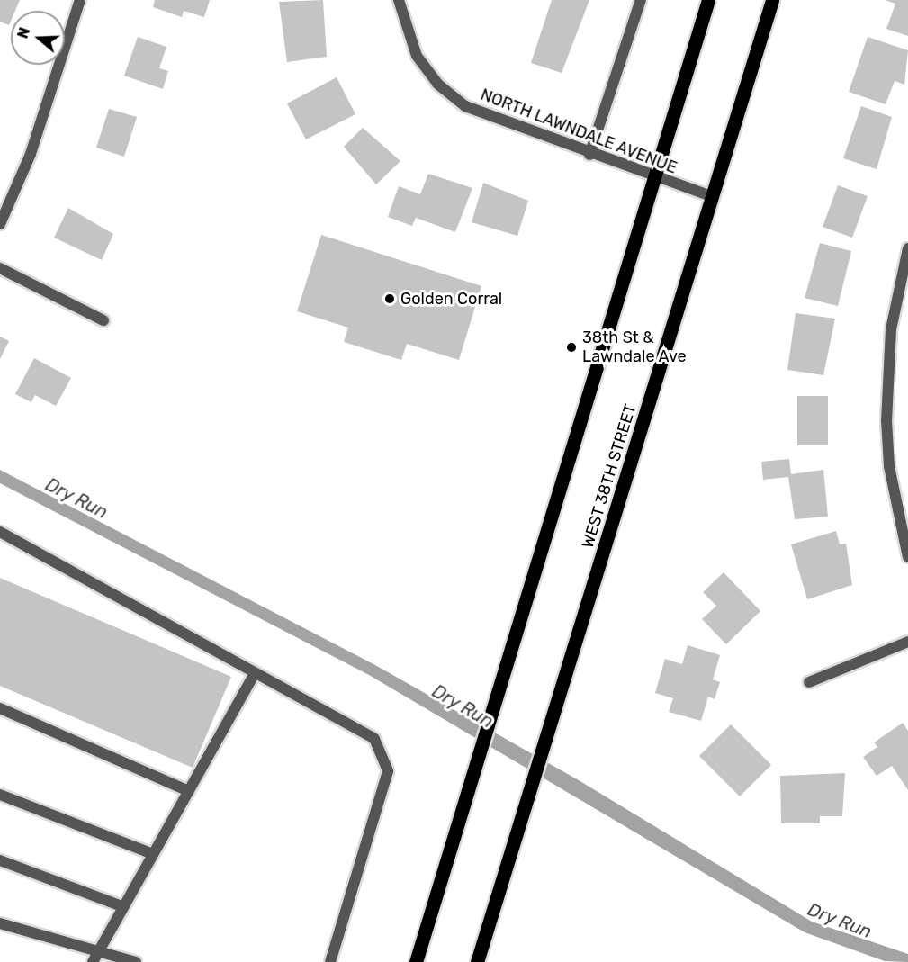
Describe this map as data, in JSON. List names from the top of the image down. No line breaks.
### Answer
{"streets":{"main road":["WEST 38TH STREET"],"street":["NORTH LAWNDALE AVENUE"]},"crossings":[["NORTH LAWNDALE AVENUE","WEST 38TH STREET"]],"water":["Dry Run"],"places":["Golden Corral","38th St & Lawndale Ave"],"north":"left"}
